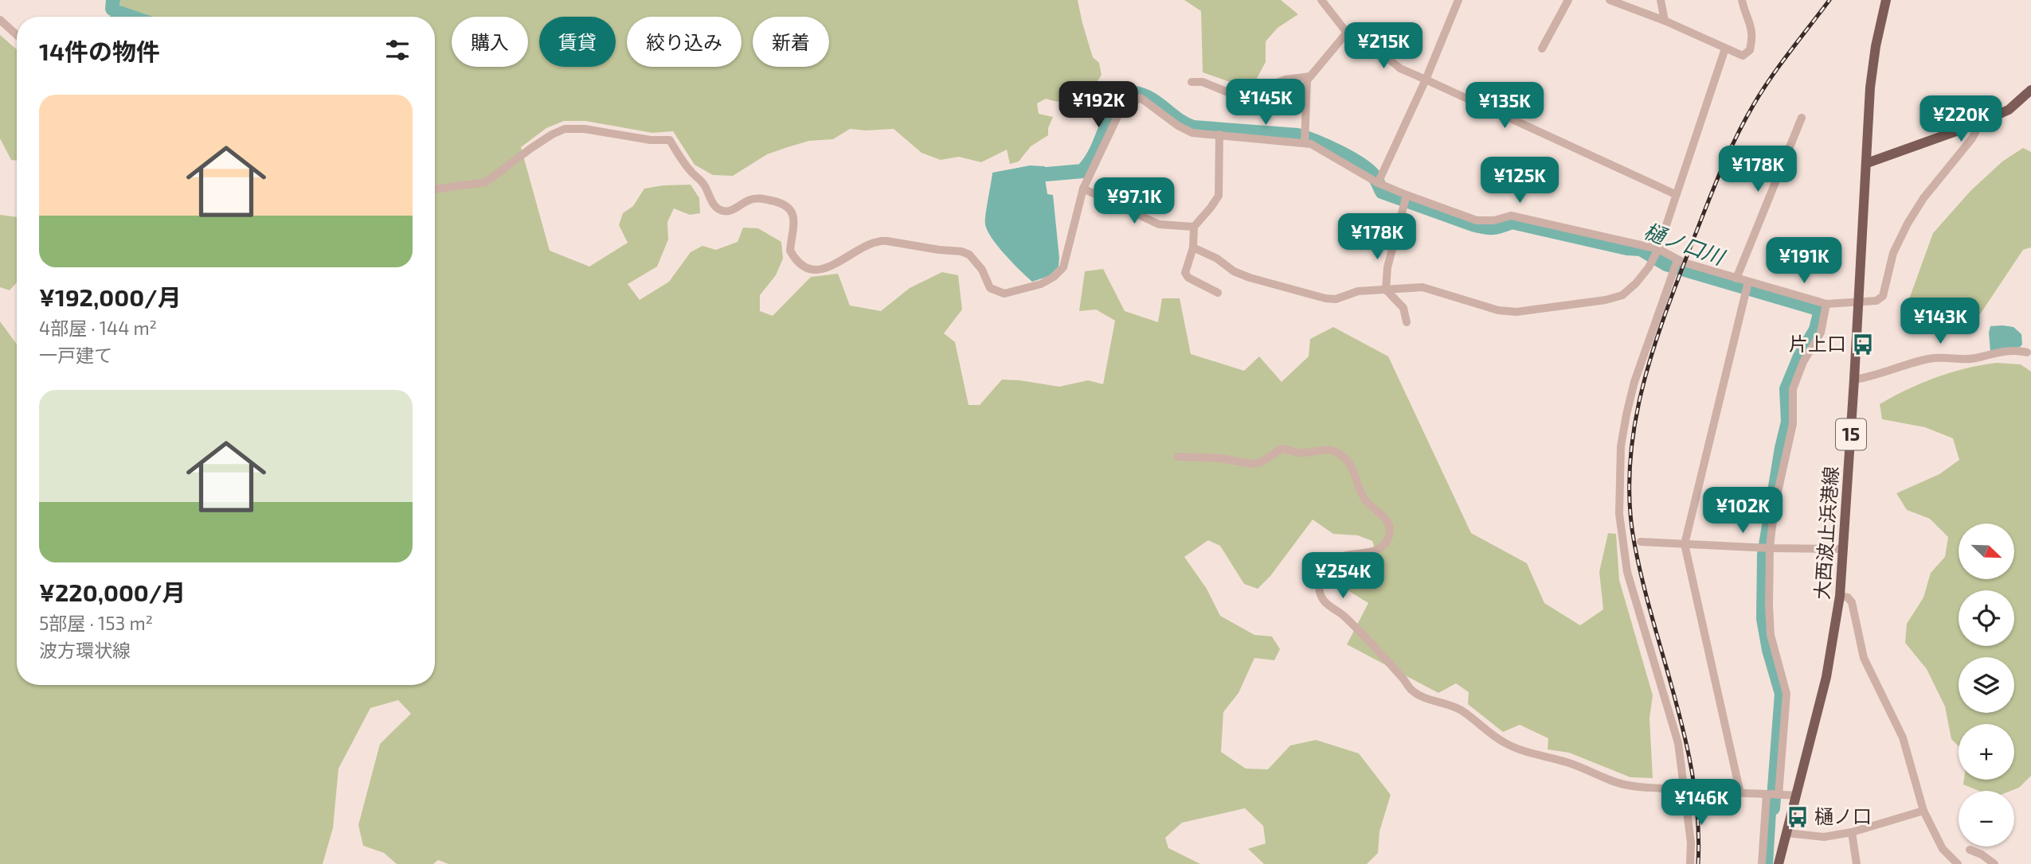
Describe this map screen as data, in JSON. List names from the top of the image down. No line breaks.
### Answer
{"streets":{"main road":["15","大西波止浜港線"]},"water":["樋ノ口川"],"places":{"bus stop":["片上口","樋ノ口"]},"north":"bottom right","page":{"chip":["購入","賃貸","絞り込み","新着"],"heading":"14件の物件","price":["¥215K","¥145K","¥192K","¥135K","¥220K","¥178K","¥125K","¥97.1K","¥178K","¥191K","¥143K","¥102K","¥254K","¥146K"],"list":[{"name":"¥192,000/月","note":"4部屋 · 144 m² · 一戸建て"},{"name":"¥220,000/月","note":"5部屋 · 153 m² · 波方環状線"}],"map_buttons":["+","−"]}}
